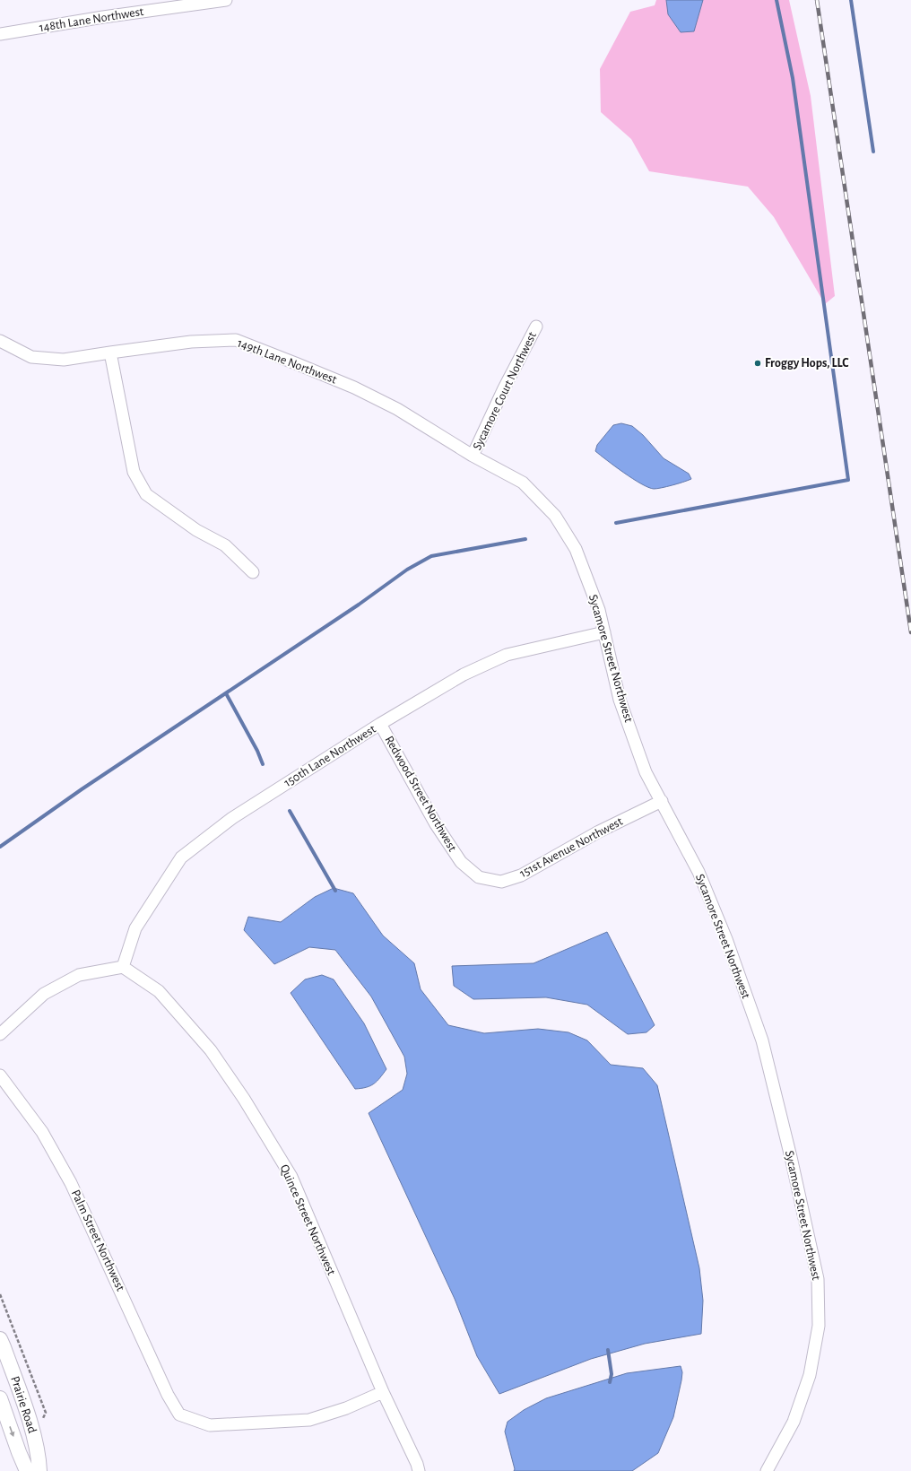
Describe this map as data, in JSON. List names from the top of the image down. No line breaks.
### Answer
{"streets":{"street":["148th Lane Northwest","149th Lane Northwest","Sycamore Court Northwest","Sycamore Street Northwest","150th Lane Northwest","Redwood Street Northwest","151st Avenue Northwest","Quince Street Northwest","Palm Street Northwest","Prairie Road"]},"crossings":[["149th Lane Northwest","Sycamore Court Northwest"],["149th Lane Northwest","Sycamore Street Northwest"],["Sycamore Court Northwest","Sycamore Street Northwest"],["Sycamore Street Northwest","150th Lane Northwest"],["Sycamore Street Northwest","151st Avenue Northwest"],["150th Lane Northwest","Redwood Street Northwest"],["150th Lane Northwest","Quince Street Northwest"],["Redwood Street Northwest","151st Avenue Northwest"],["Quince Street Northwest","Palm Street Northwest"]],"places":["Froggy Hops, LLC"]}
